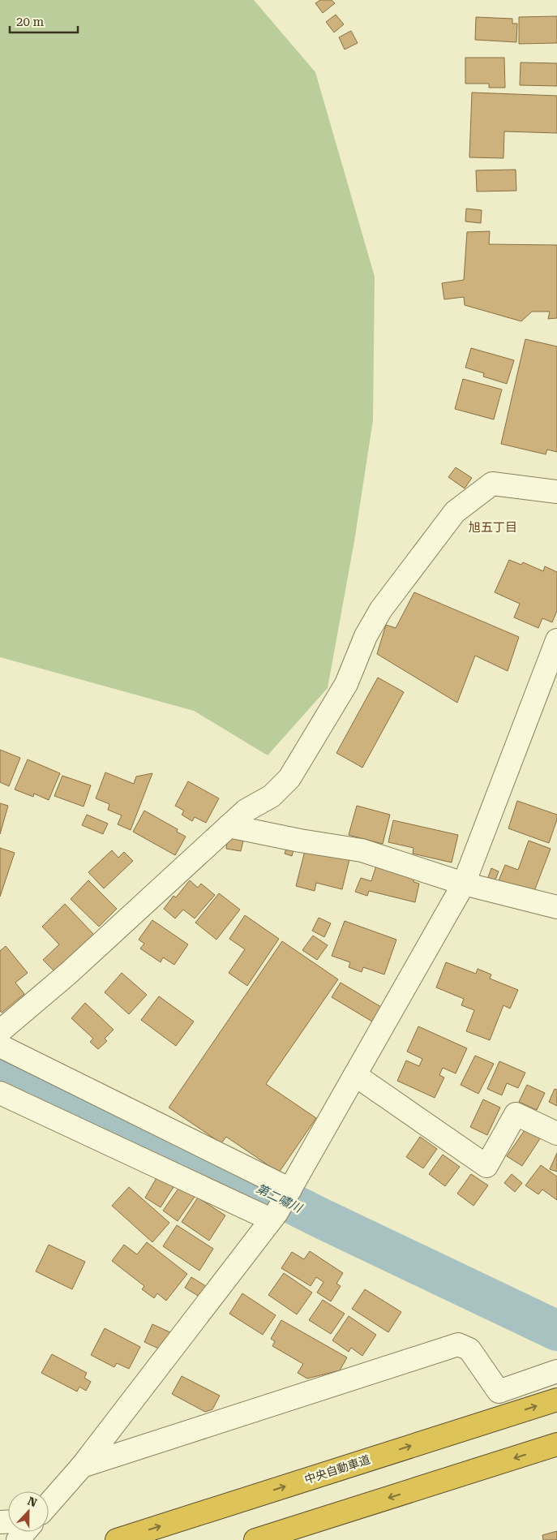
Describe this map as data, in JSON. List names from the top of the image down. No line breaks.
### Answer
{"streets":{"highway":["中央自動車道"]},"districts":["旭五丁目"],"water":["第二嘯川"],"scale_bar":"20 m","north":"top"}
